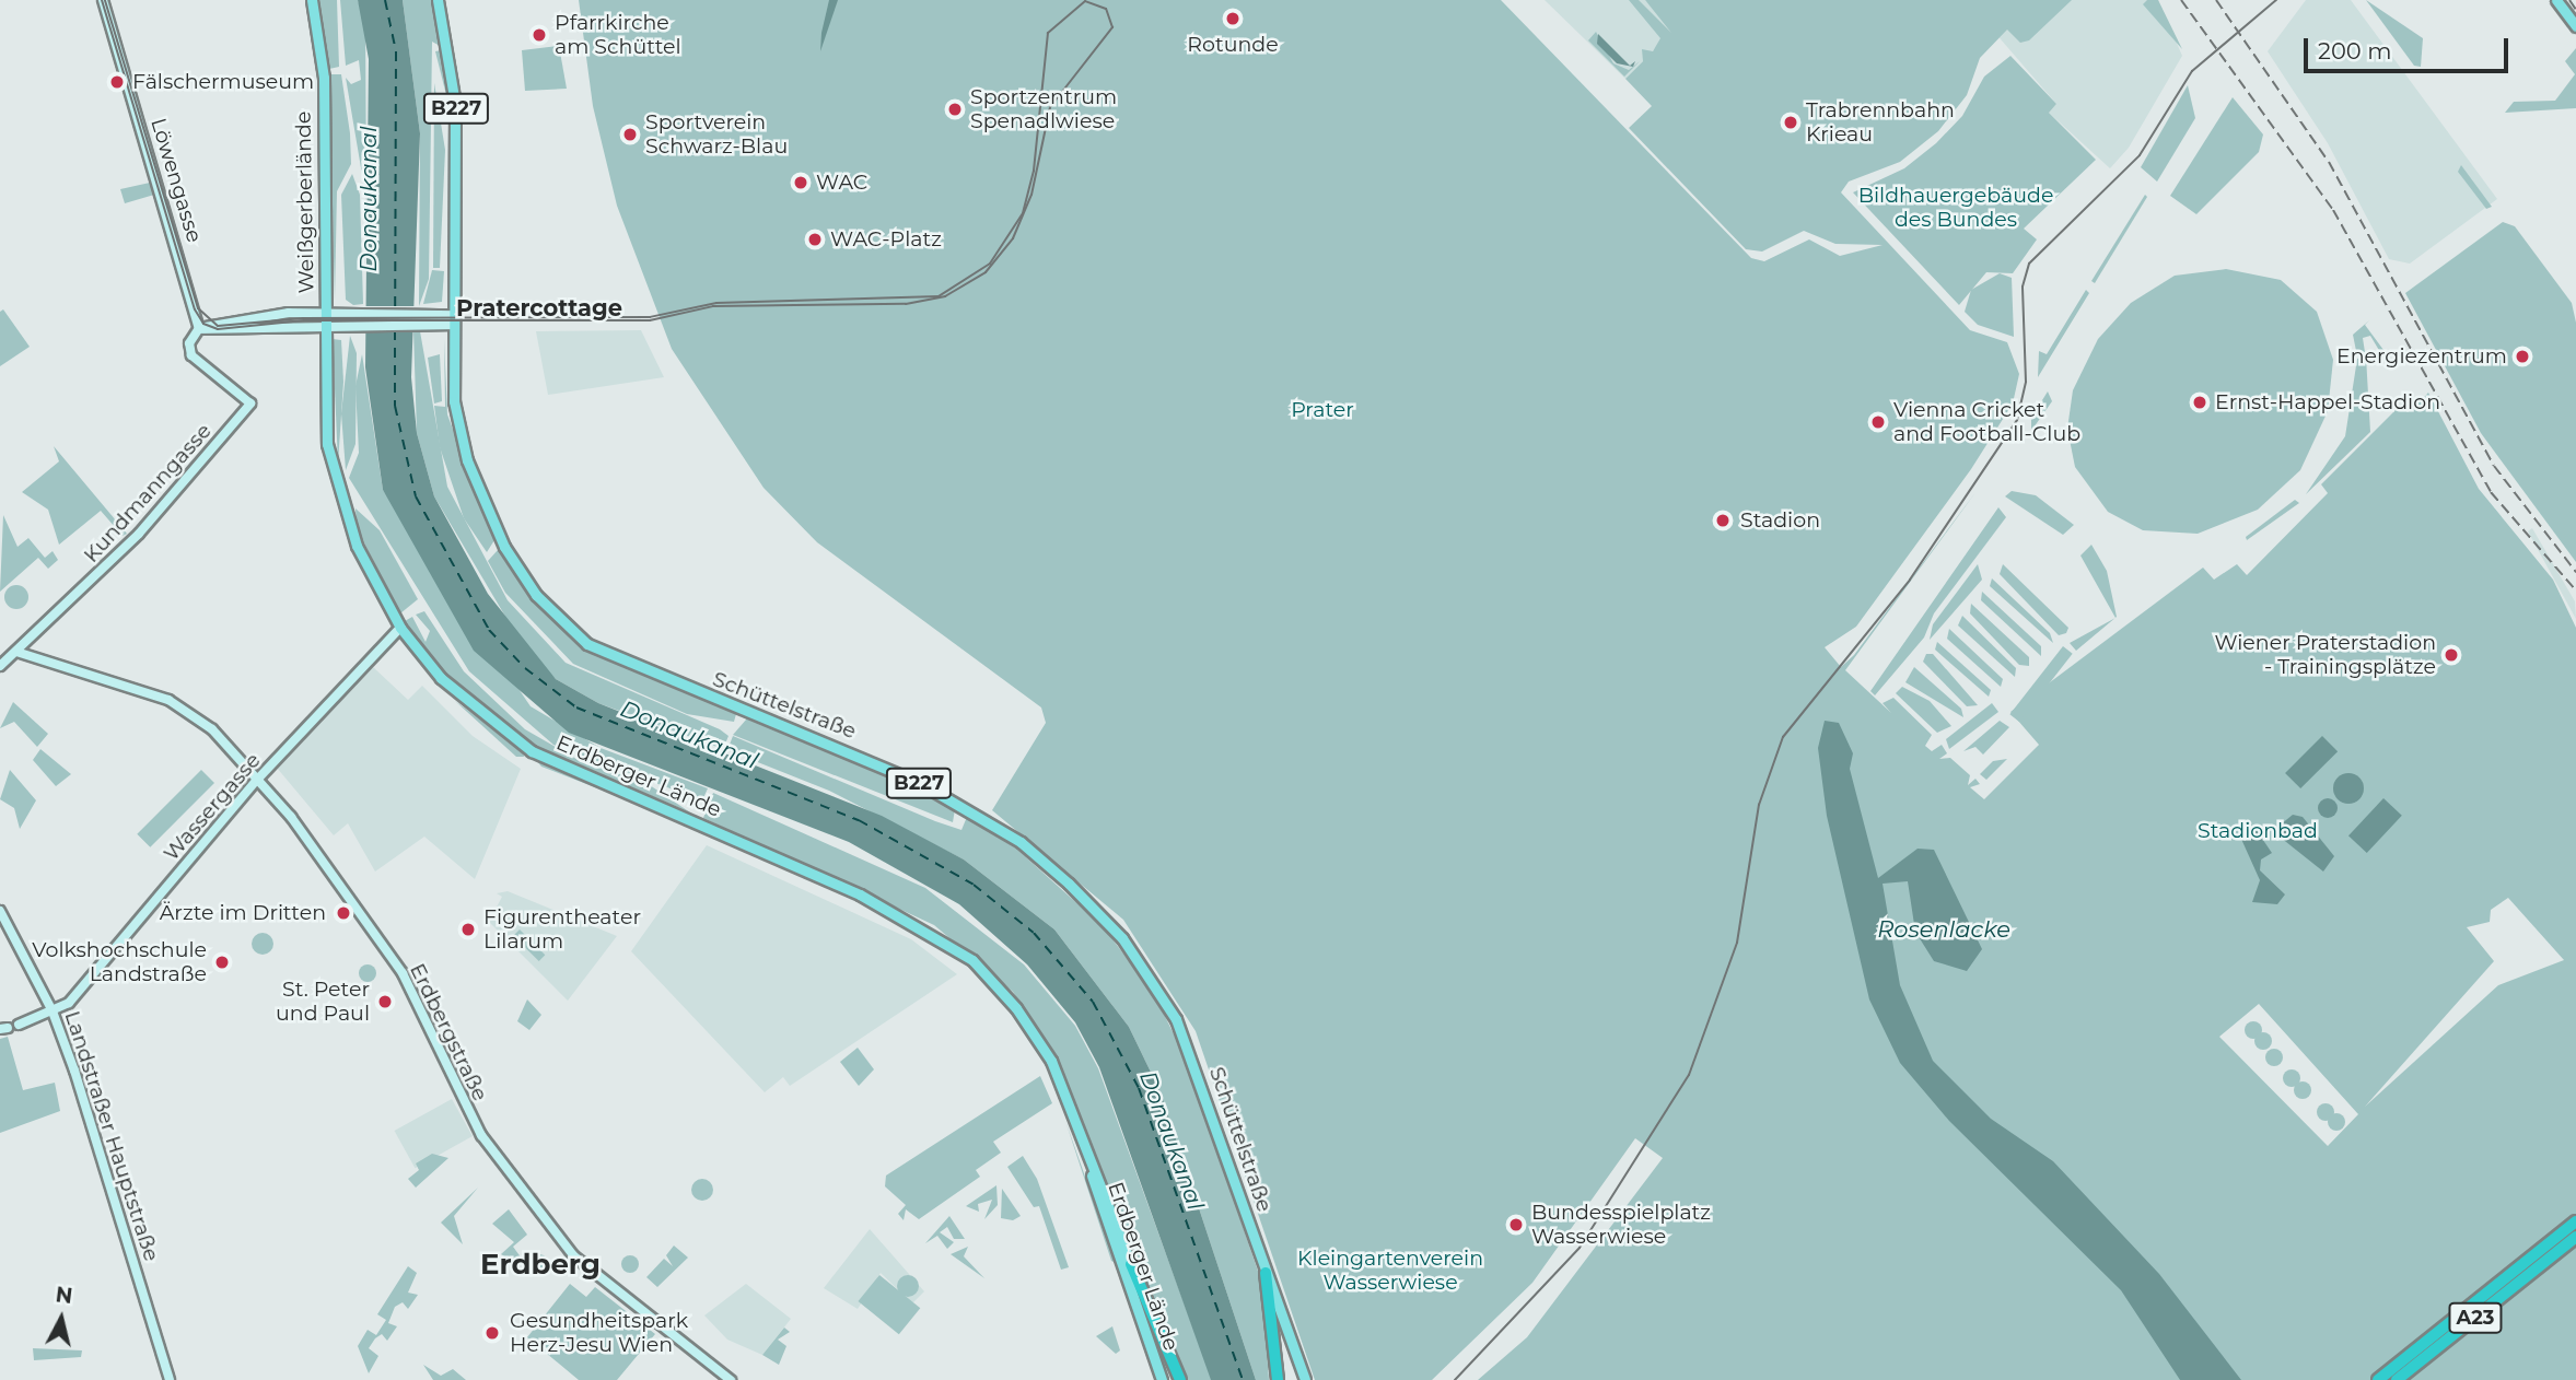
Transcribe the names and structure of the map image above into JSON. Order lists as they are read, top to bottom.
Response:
{
  "streets": {
    "highway": ["A23"],
    "main road": [
      "B227",
      "Weißgerberlände",
      "Schüttelstraße",
      "Erdberger Lände"
    ],
    "street": [
      "Löwengasse",
      "Kundmanngasse",
      "Wassergasse",
      "Erdbergstraße",
      "Landstraßer Hauptstraße"
    ]
  },
  "crossings": [
    ["Löwengasse", "Kundmanngasse"],
    ["Weißgerberlände", "Erdberger Lände"],
    ["Kundmanngasse", "Erdbergstraße"],
    ["Erdberger Lände", "Wassergasse"],
    ["Wassergasse", "Erdbergstraße"],
    ["Wassergasse", "Landstraßer Hauptstraße"]
  ],
  "districts": ["Pratercottage", "Erdberg"],
  "water": ["Donaukanal", "Rosenlacke"],
  "parks": [
    "Bildhauergebäude des Bundes",
    "Prater",
    "Stadionbad",
    "Kleingartenverein Wasserwiese"
  ],
  "places": [
    "Rotunde",
    "Pfarrkirche am Schüttel",
    "Fälschermuseum",
    "Sportzentrum Spenadlwiese",
    "Trabrennbahn Krieau",
    "Sportverein Schwarz-Blau",
    "WAC",
    "WAC-Platz",
    "Energiezentrum",
    "Ernst-Happel-Stadion",
    "Vienna Cricket and Football-Club",
    "Stadion",
    "Wiener Praterstadion - Trainingsplätze",
    "Ärzte im Dritten",
    "Figurentheater Lilarum",
    "Volkshochschule Landstraße",
    "St. Peter und Paul",
    "Bundesspielplatz Wasserwiese",
    "Gesundheitspark Herz-Jesu Wien"
  ],
  "scale_bar": "200 m",
  "north": "top"
}
